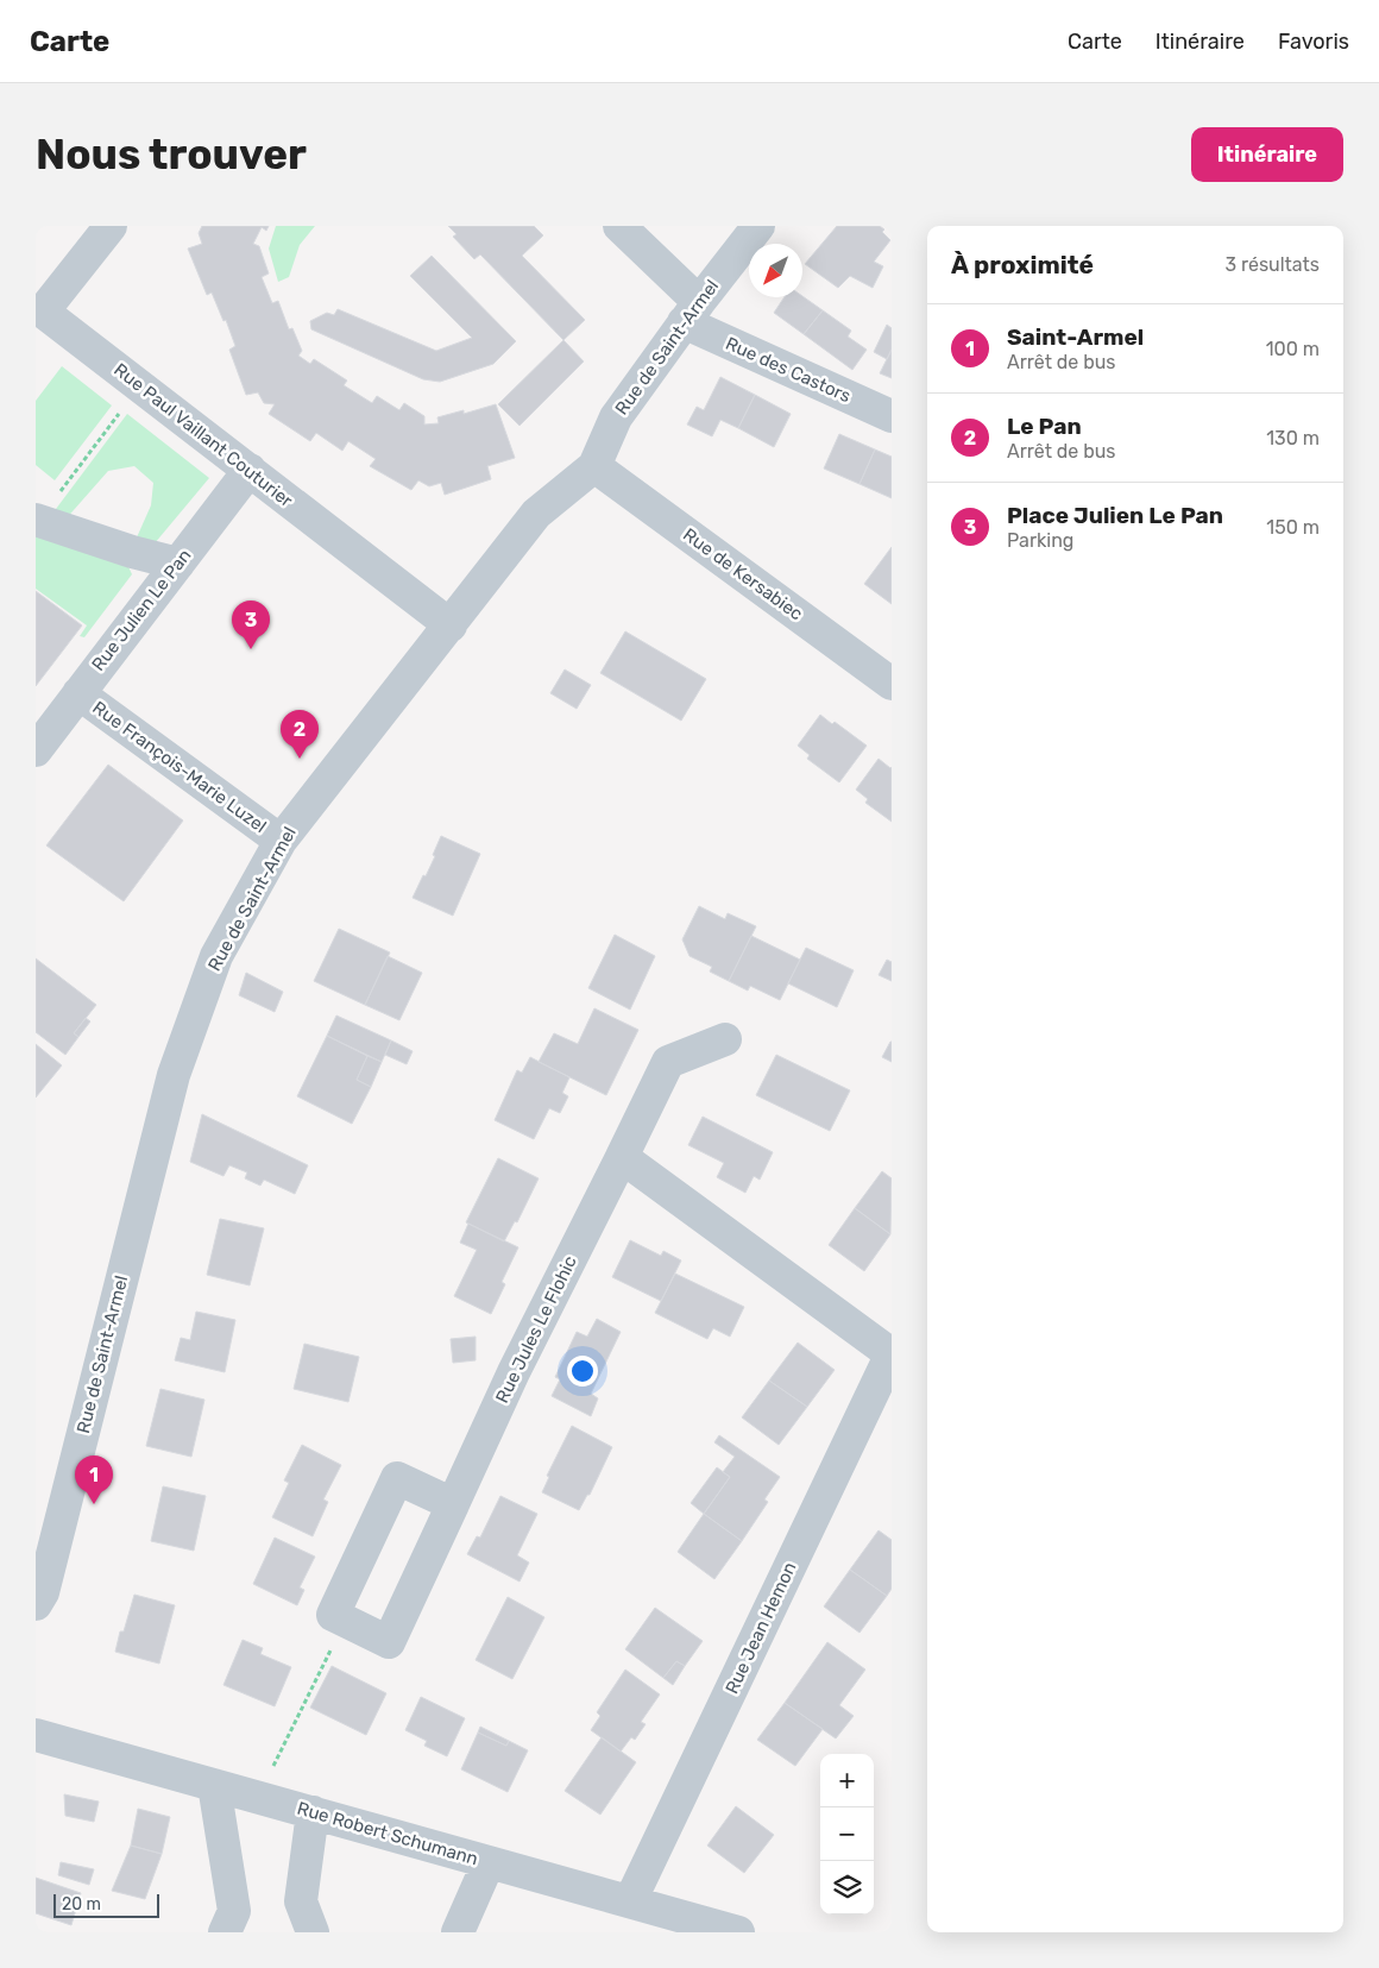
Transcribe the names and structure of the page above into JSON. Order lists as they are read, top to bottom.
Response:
{
  "streets": {
    "street": [
      "Rue de Saint-Armel",
      "Rue des Castors",
      "Rue Paul Vaillant Couturier",
      "Rue de Kersabiec",
      "Rue Julien Le Pan",
      "Rue François-Marie Luzel",
      "Rue Jules Le Flohic",
      "Rue Jean Hemon",
      "Rue Robert Schumann"
    ]
  },
  "crossings": [
    ["Rue de Saint-Armel", "Rue des Castors"],
    ["Rue de Saint-Armel", "Rue Paul Vaillant Couturier"],
    ["Rue de Saint-Armel", "Rue de Kersabiec"],
    ["Rue de Saint-Armel", "Rue François-Marie Luzel"],
    ["Rue Paul Vaillant Couturier", "Rue Julien Le Pan"],
    ["Rue Julien Le Pan", "Rue François-Marie Luzel"],
    ["Rue Jean Hemon", "Rue Robert Schumann"]
  ],
  "scale_bar": "20 m",
  "north": "bottom left",
  "page": {
    "header": "Carte",
    "nav": ["Carte", "Itinéraire", "Favoris"],
    "buttons": "Itinéraire",
    "title": "Nous trouver",
    "heading": ["À proximité", "3 résultats"],
    "list": [
      {
        "mark": "1",
        "name": "Saint-Armel",
        "note": "Arrêt de bus",
        "value": "100 m"
      },
      {
        "mark": "2",
        "name": "Le Pan",
        "note": "Arrêt de bus",
        "value": "130 m"
      },
      {
        "mark": "3",
        "name": "Place Julien Le Pan",
        "note": "Parking",
        "value": "150 m"
      }
    ],
    "pins": ["3", "2", "1"],
    "map_buttons": ["+", "−"],
    "scale": "20 m"
  }
}
